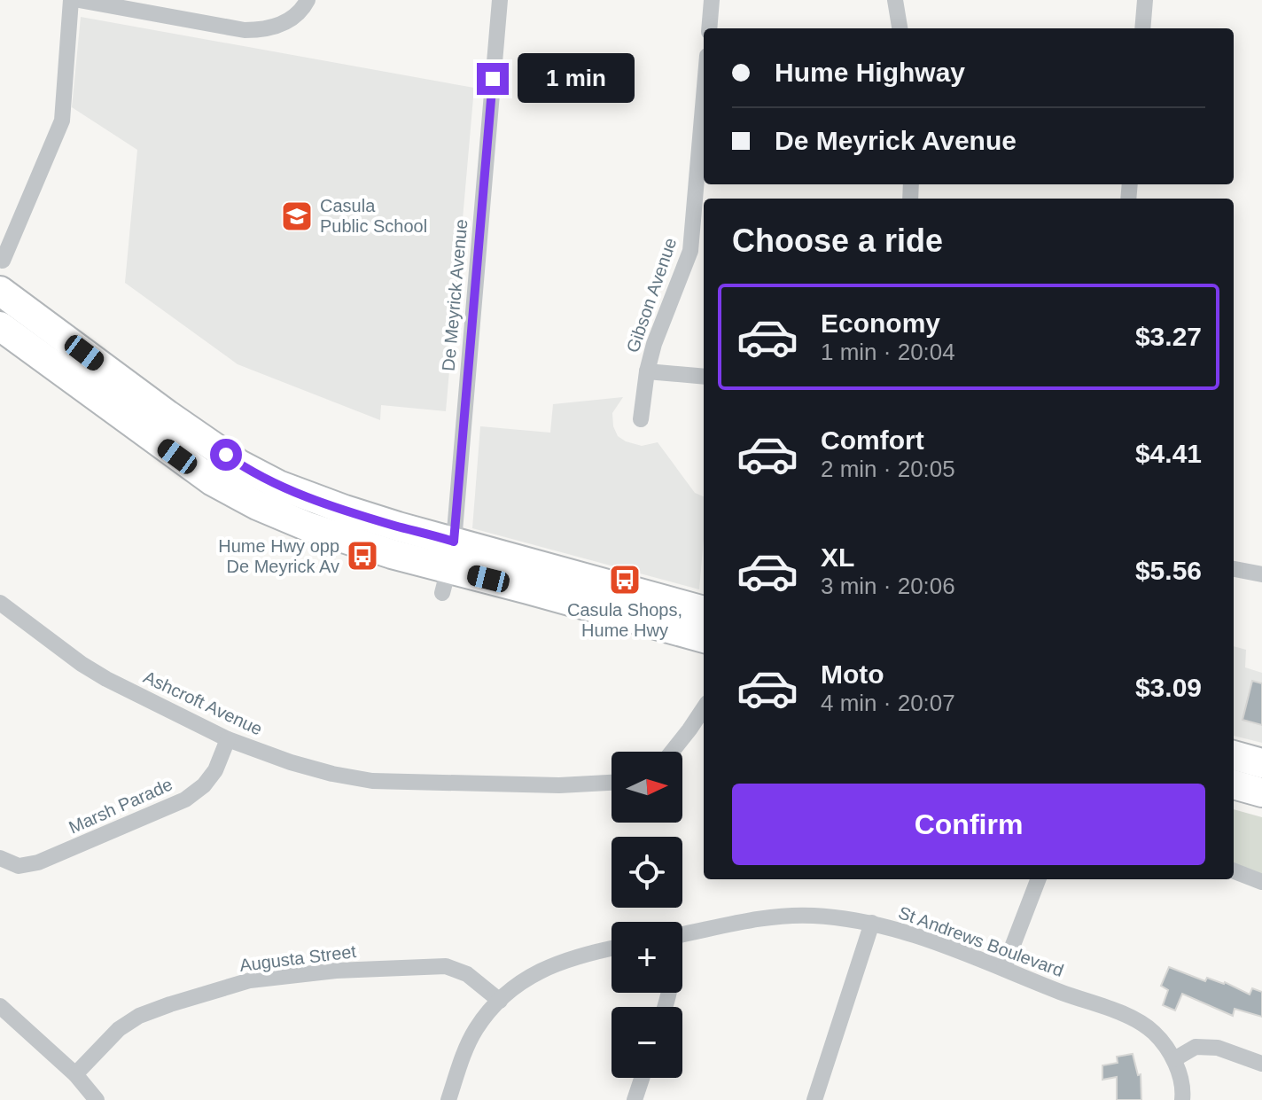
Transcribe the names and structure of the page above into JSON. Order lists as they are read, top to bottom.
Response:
{
  "streets": {
    "street": [
      "De Meyrick Avenue",
      "Gibson Avenue",
      "Ashcroft Avenue",
      "Marsh Parade",
      "St Andrews Boulevard",
      "Augusta Street"
    ]
  },
  "crossings": [
    ["Ashcroft Avenue", "Marsh Parade"]
  ],
  "places": {
    "school or university": ["Casula Public School"],
    "bus stop": ["Hume Hwy opp De Meyrick Av", "Casula Shops, Hume Hwy"]
  },
  "north": "right",
  "page": {
    "banner": ["Hume Highway", "De Meyrick Avenue"],
    "bubble": "1 min",
    "heading": "Choose a ride",
    "list": [
      {
        "name": "Economy",
        "note": "1 min · 20:04",
        "value": "$3.27"
      },
      {
        "name": "Comfort",
        "note": "2 min · 20:05",
        "value": "$4.41"
      },
      {
        "name": "XL",
        "note": "3 min · 20:06",
        "value": "$5.56"
      },
      {
        "name": "Moto",
        "note": "4 min · 20:07",
        "value": "$3.09"
      }
    ],
    "map_buttons": ["+", "−"],
    "buttons": "Confirm"
  }
}
